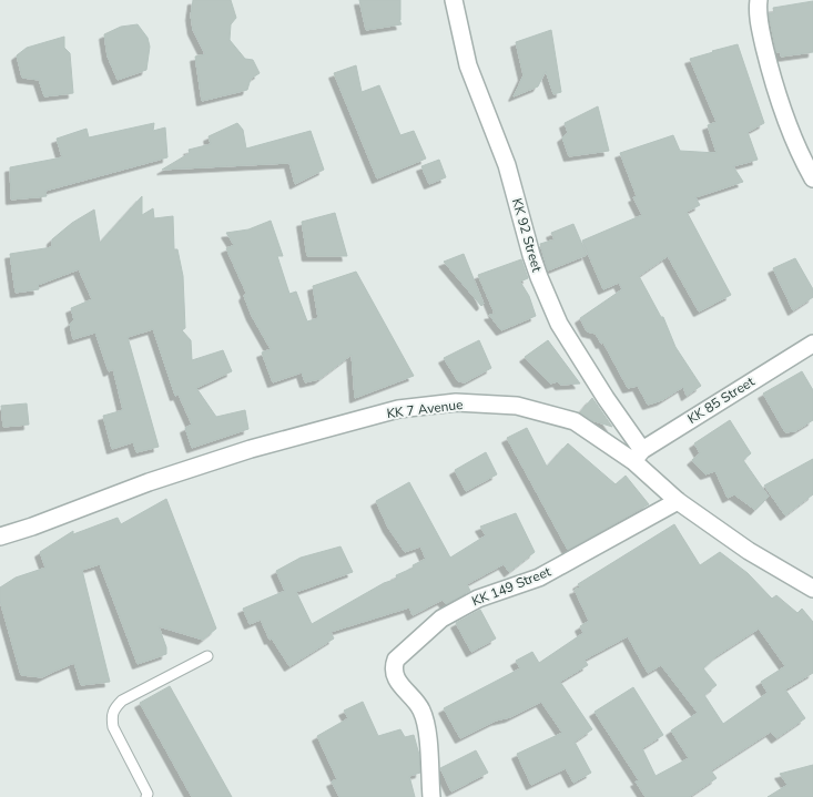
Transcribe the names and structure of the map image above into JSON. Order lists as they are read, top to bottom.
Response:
{
  "streets": {
    "street": [
      "KK 92 Street",
      "KK 85 Street",
      "KK 7 Avenue",
      "KK 149 Street"
    ]
  },
  "crossings": [
    ["KK 92 Street", "KK 85 Street"],
    ["KK 92 Street", "KK 7 Avenue"],
    ["KK 85 Street", "KK 7 Avenue"],
    ["KK 7 Avenue", "KK 149 Street"]
  ]
}
